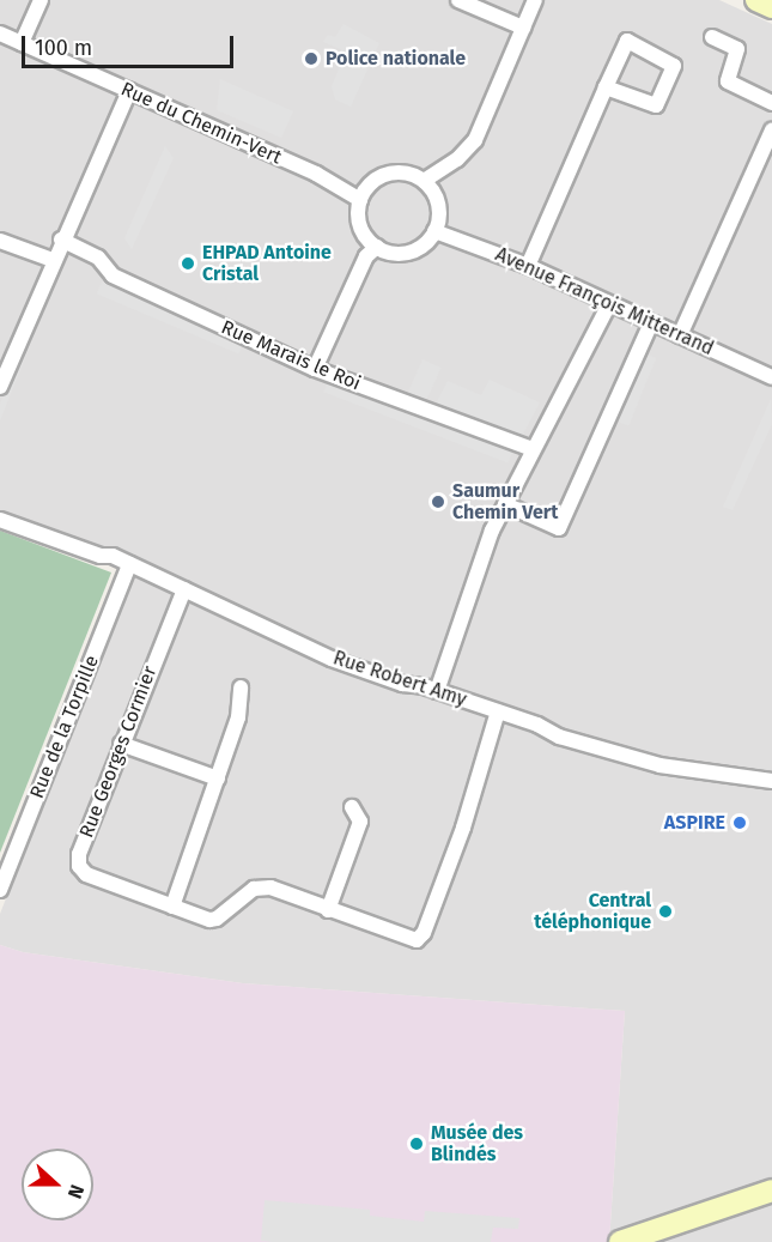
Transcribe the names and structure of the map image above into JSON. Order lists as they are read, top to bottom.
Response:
{
  "streets": {
    "street": [
      "Rue du Chemin-Vert",
      "Avenue François Mitterrand",
      "Rue Marais le Roi",
      "Rue Robert Amy",
      "Rue de la Torpille",
      "Rue Georges Cormier"
    ]
  },
  "crossings": [
    ["Rue du Chemin-Vert", "Avenue François Mitterrand"],
    ["Rue Robert Amy", "Rue de la Torpille"],
    ["Rue Robert Amy", "Rue Georges Cormier"]
  ],
  "places": [
    "Police nationale",
    "EHPAD Antoine Cristal",
    "Saumur Chemin Vert",
    "ASPIRE",
    "Central téléphonique",
    "Musée des Blindés"
  ],
  "scale_bar": "100 m",
  "north": "right"
}
